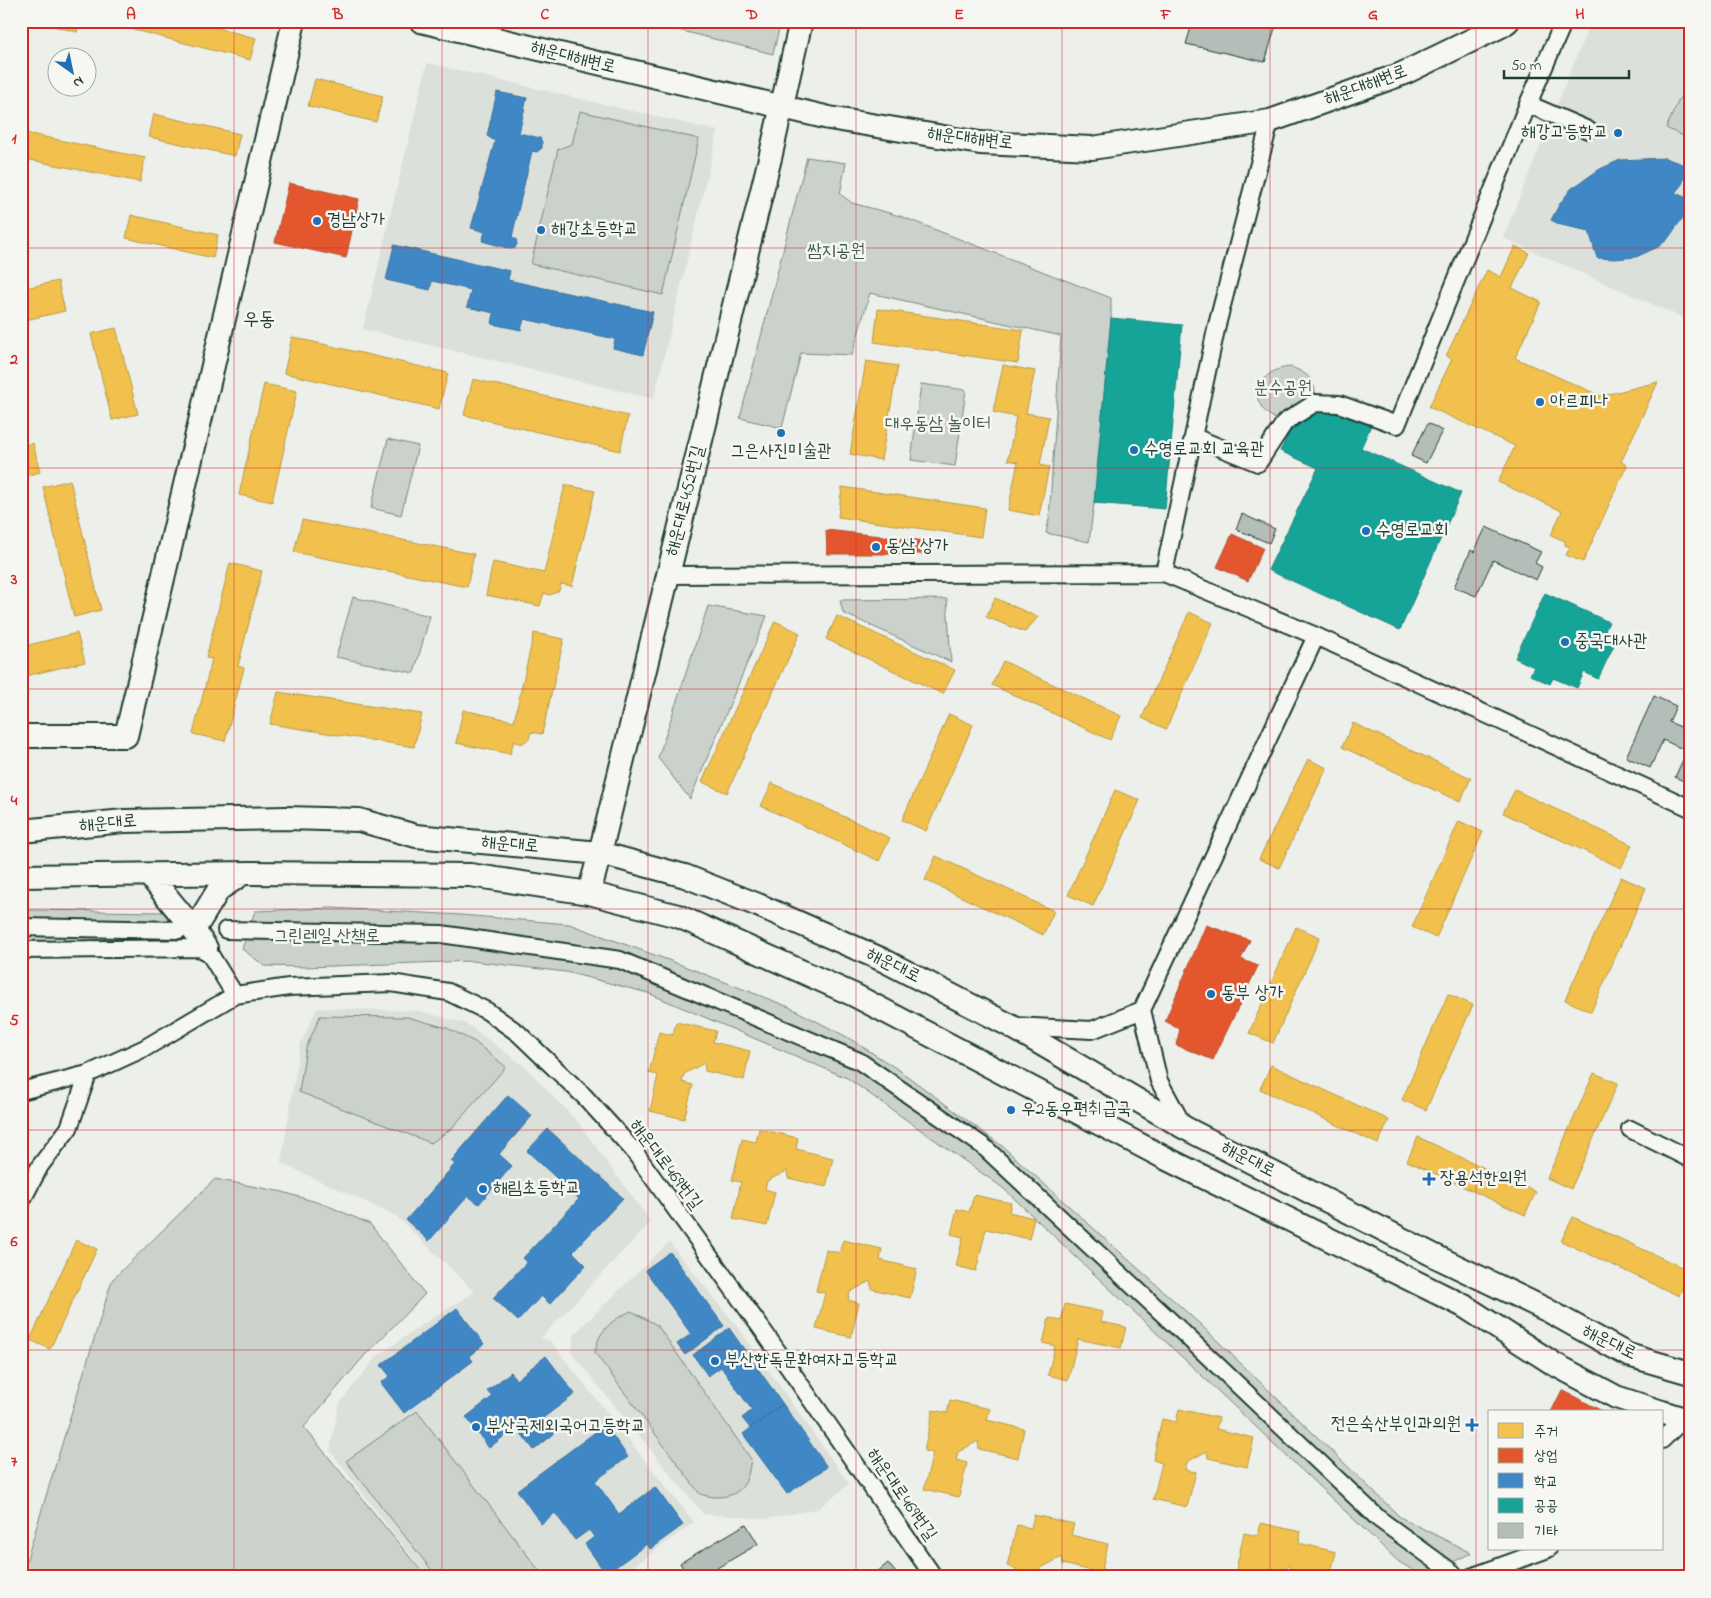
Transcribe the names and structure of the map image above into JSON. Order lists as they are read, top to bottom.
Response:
{
  "streets": {
    "main road": ["해운대해변로", "해운대로452번길", "해운대로"],
    "street": ["해운대로469번길"]
  },
  "crossings": [
    ["해운대해변로", "해운대로452번길"],
    ["해운대로452번길", "해운대로"]
  ],
  "districts": ["우동"],
  "parks": [
    "쌈지공원",
    "분수공원",
    "대우동삼 놀이터",
    "그린레일 산책로"
  ],
  "places": {
    "other": [
      "해강고등학교",
      "경남상가",
      "해강초등학교",
      "아르피나",
      "그은사진미술관",
      "수영로교회 교육관",
      "수영로교회",
      "동삼 상가",
      "중국대사관",
      "동부 상가",
      "우2동우편취급국",
      "해림초등학교",
      "부산한독문화여자고등학교",
      "부산국제외국어고등학교"
    ],
    "health": ["장용석한의원", "전은숙산부인과의원"]
  },
  "legend": [
    "주거",
    "상업",
    "학교",
    "공공",
    "기타"
  ],
  "scale_bar": "50 m",
  "north": "bottom right",
  "grid": {
    "columns": [
      "A",
      "B",
      "C",
      "D",
      "E",
      "F",
      "G",
      "H"
    ],
    "rows": [
      "1",
      "2",
      "3",
      "4",
      "5",
      "6",
      "7"
    ]
  }
}
